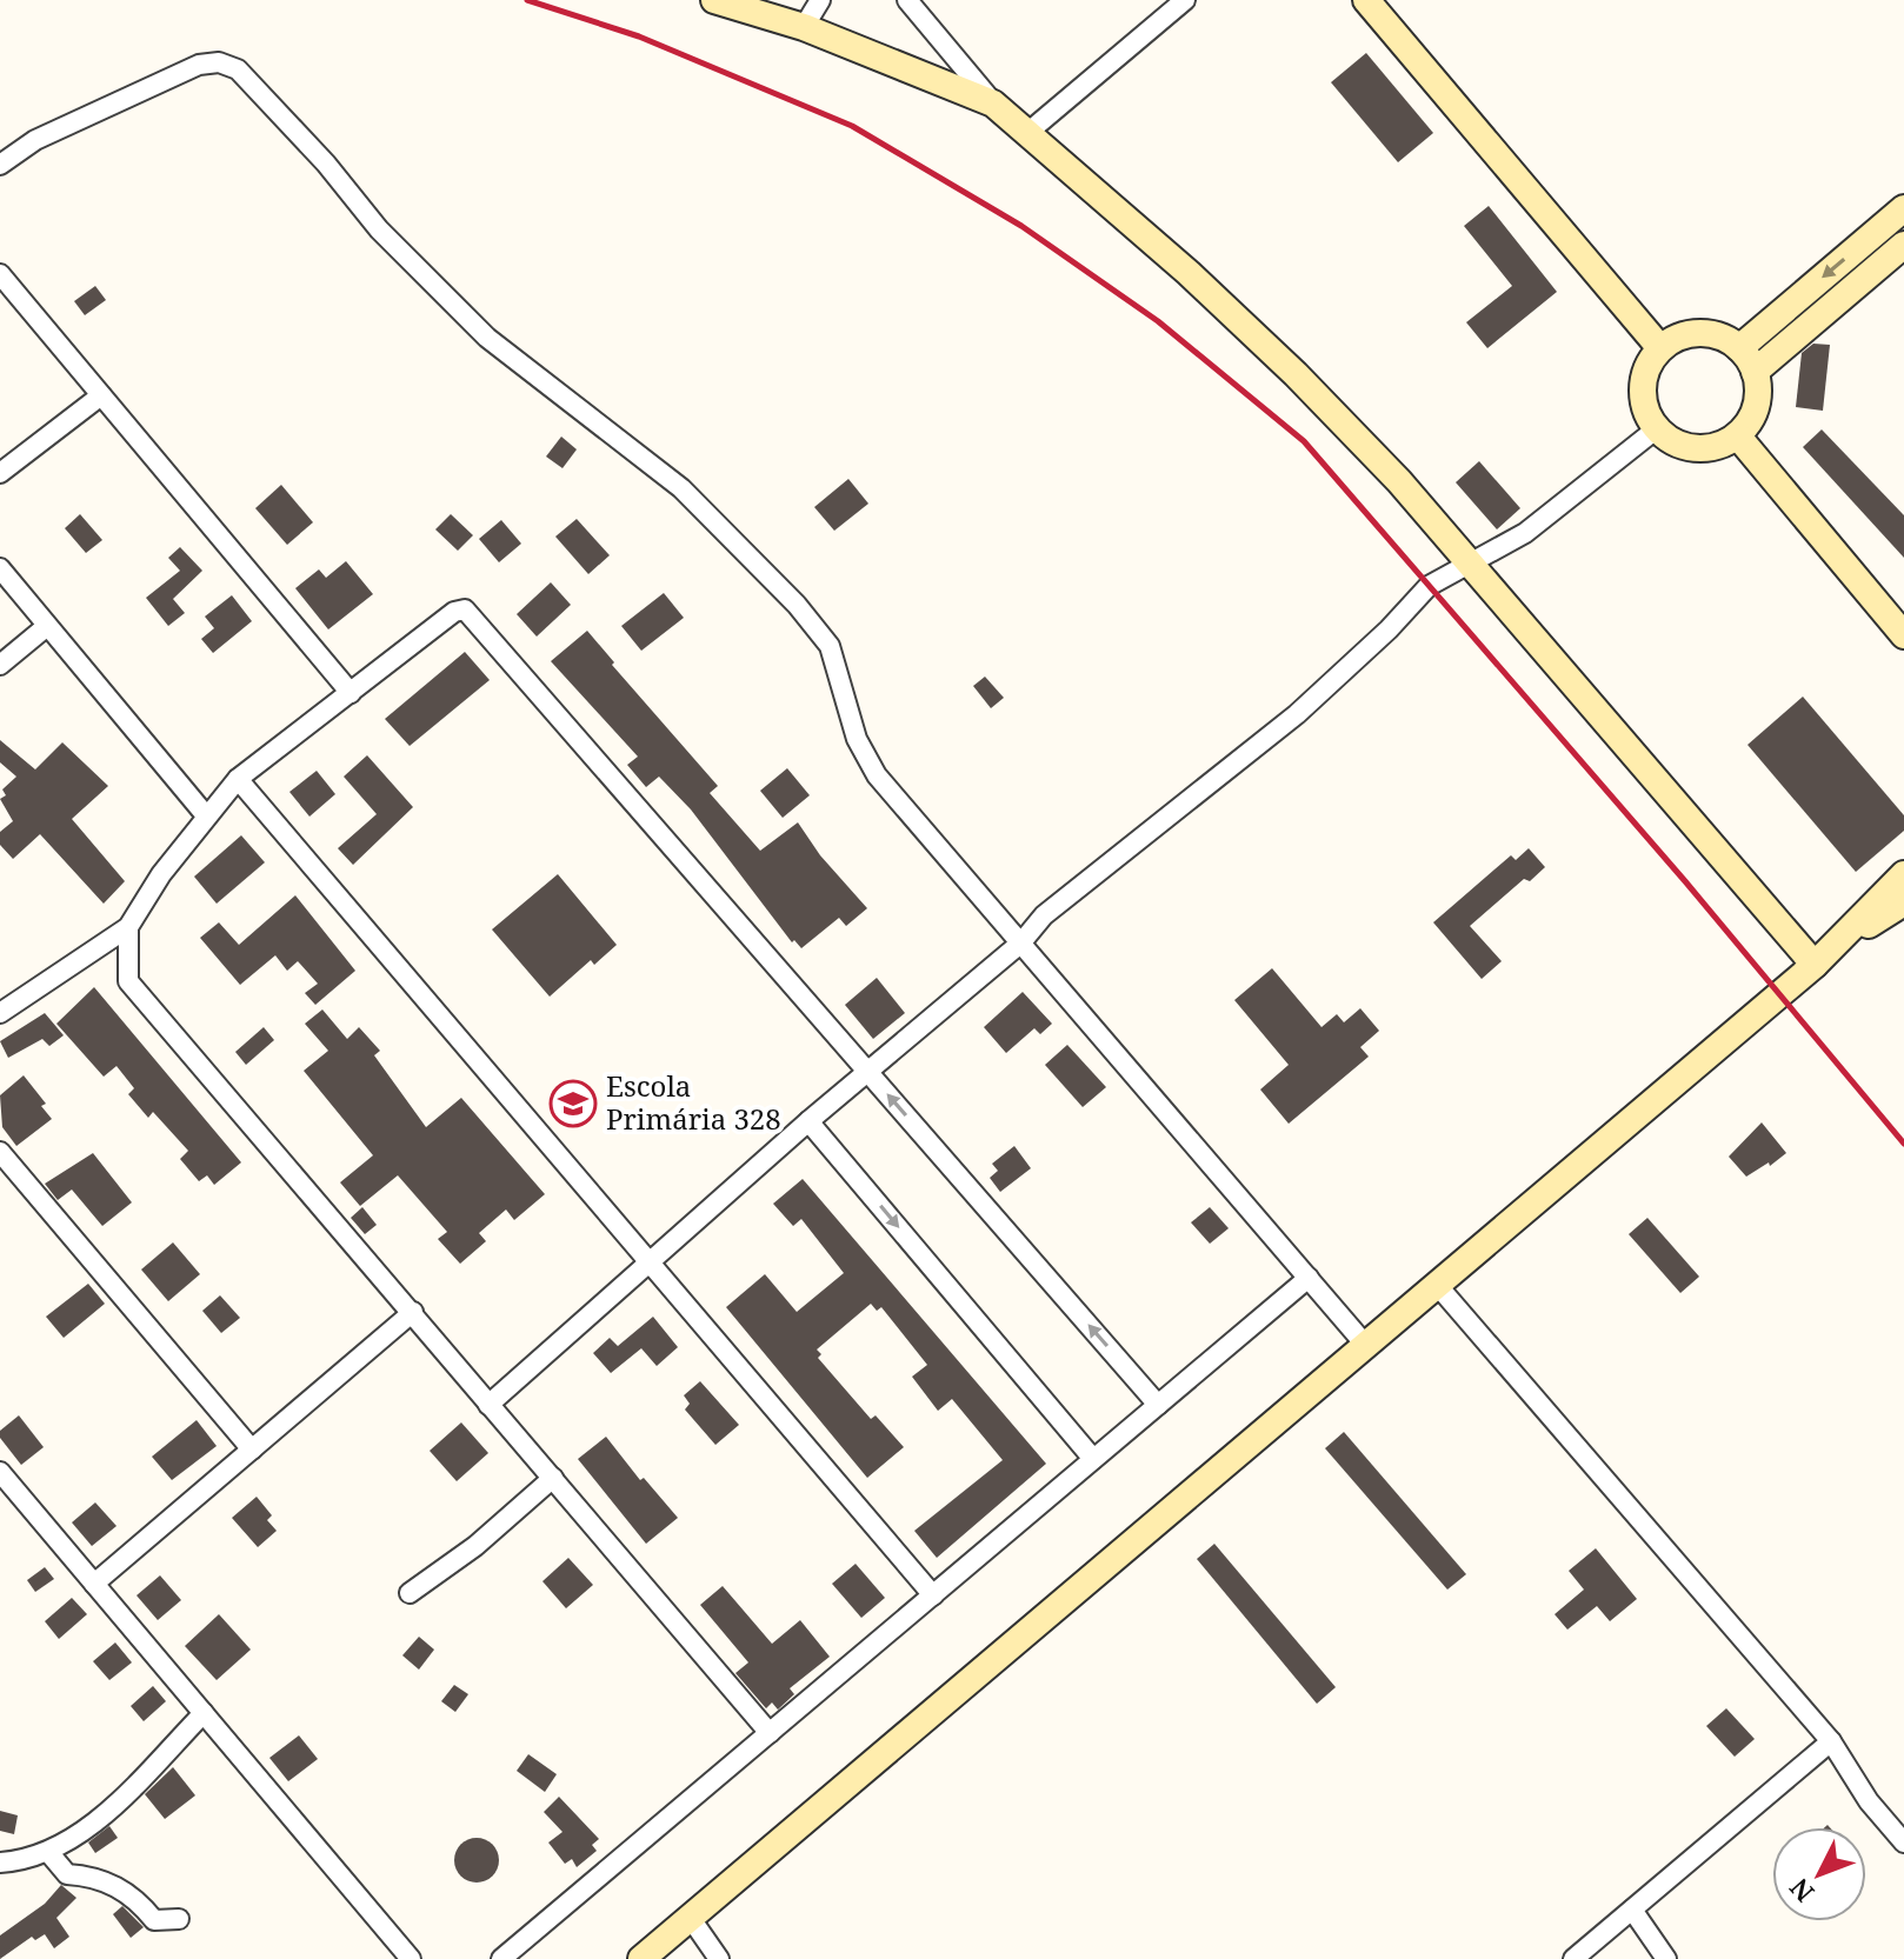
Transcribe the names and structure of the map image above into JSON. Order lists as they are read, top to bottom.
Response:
{
  "places": {
    "school or university": ["Escola Primária 328"]
  },
  "north": "bottom left"
}
